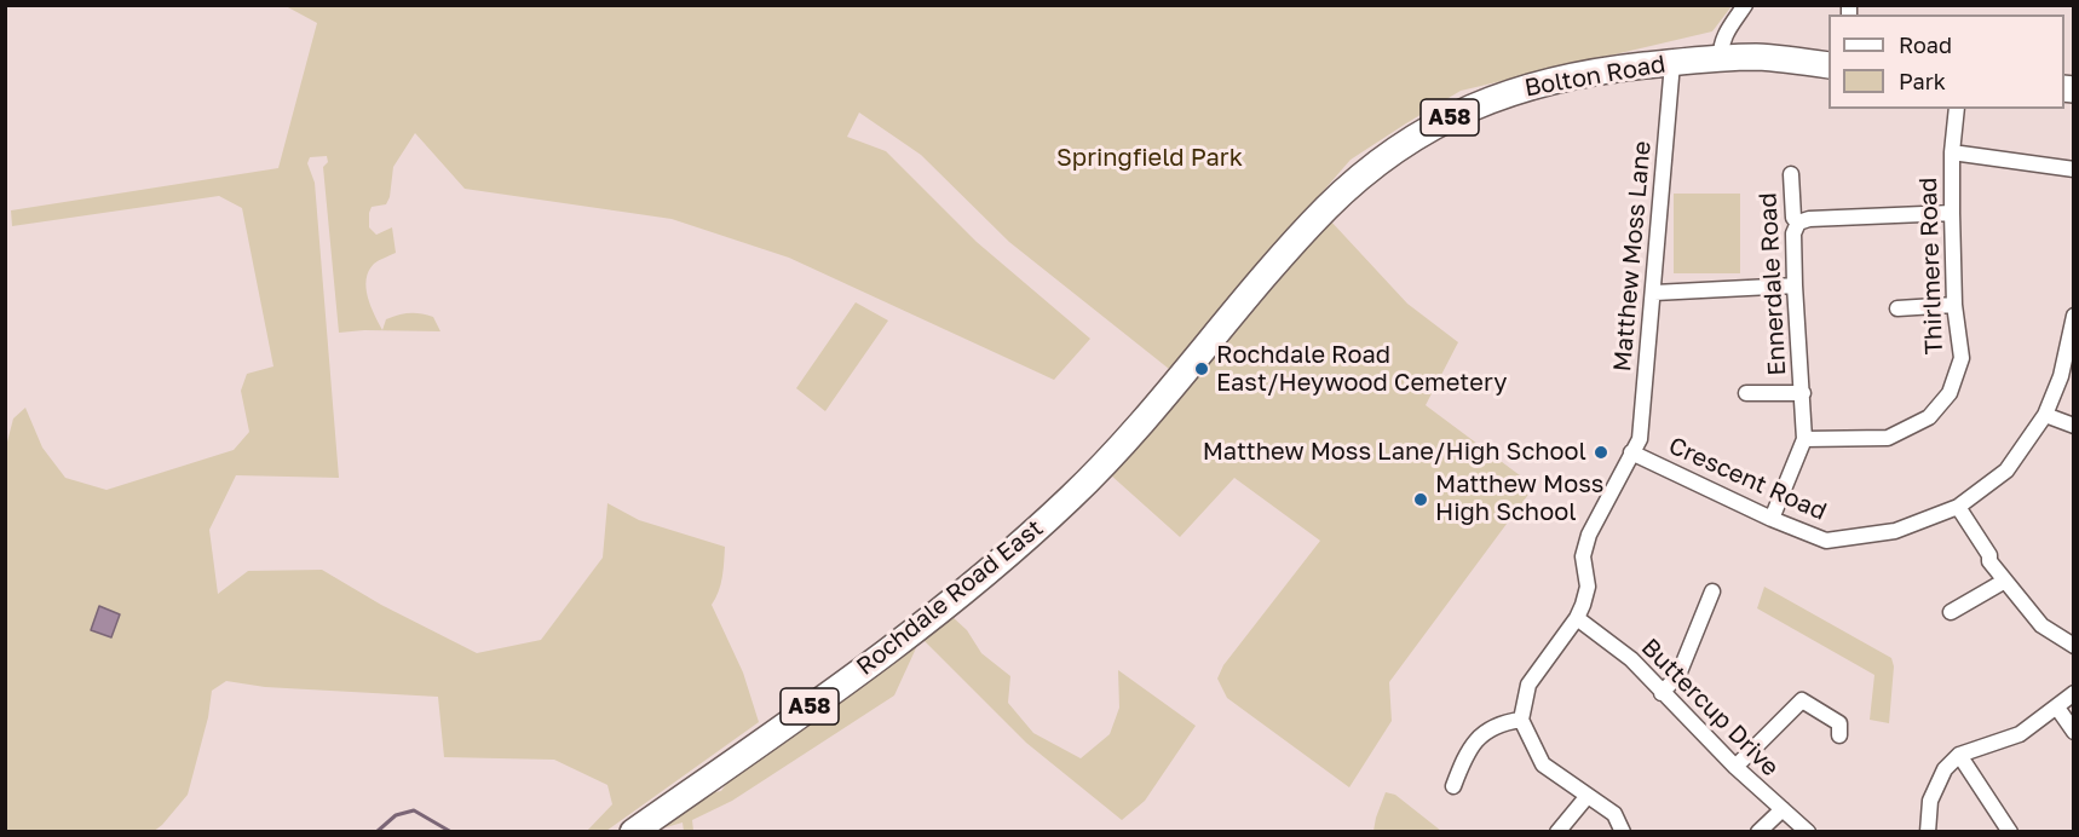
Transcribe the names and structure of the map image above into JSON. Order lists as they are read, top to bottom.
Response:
{
  "streets": {
    "highway": ["Bolton Road", "A58", "Rochdale Road East"],
    "street": [
      "Matthew Moss Lane",
      "Thirlmere Road",
      "Ennerdale Road",
      "Crescent Road",
      "Buttercup Drive"
    ]
  },
  "crossings": [
    ["Bolton Road", "Matthew Moss Lane"],
    ["Bolton Road", "Rochdale Road East"],
    ["Matthew Moss Lane", "Crescent Road"],
    ["Matthew Moss Lane", "Buttercup Drive"],
    ["Thirlmere Road", "Ennerdale Road"],
    ["Ennerdale Road", "Crescent Road"]
  ],
  "parks": ["Springfield Park"],
  "places": ["Rochdale Road East/Heywood Cemetery", "Matthew Moss Lane/High School", "Matthew Moss High School"],
  "legend": ["Road", "Park"]
}
